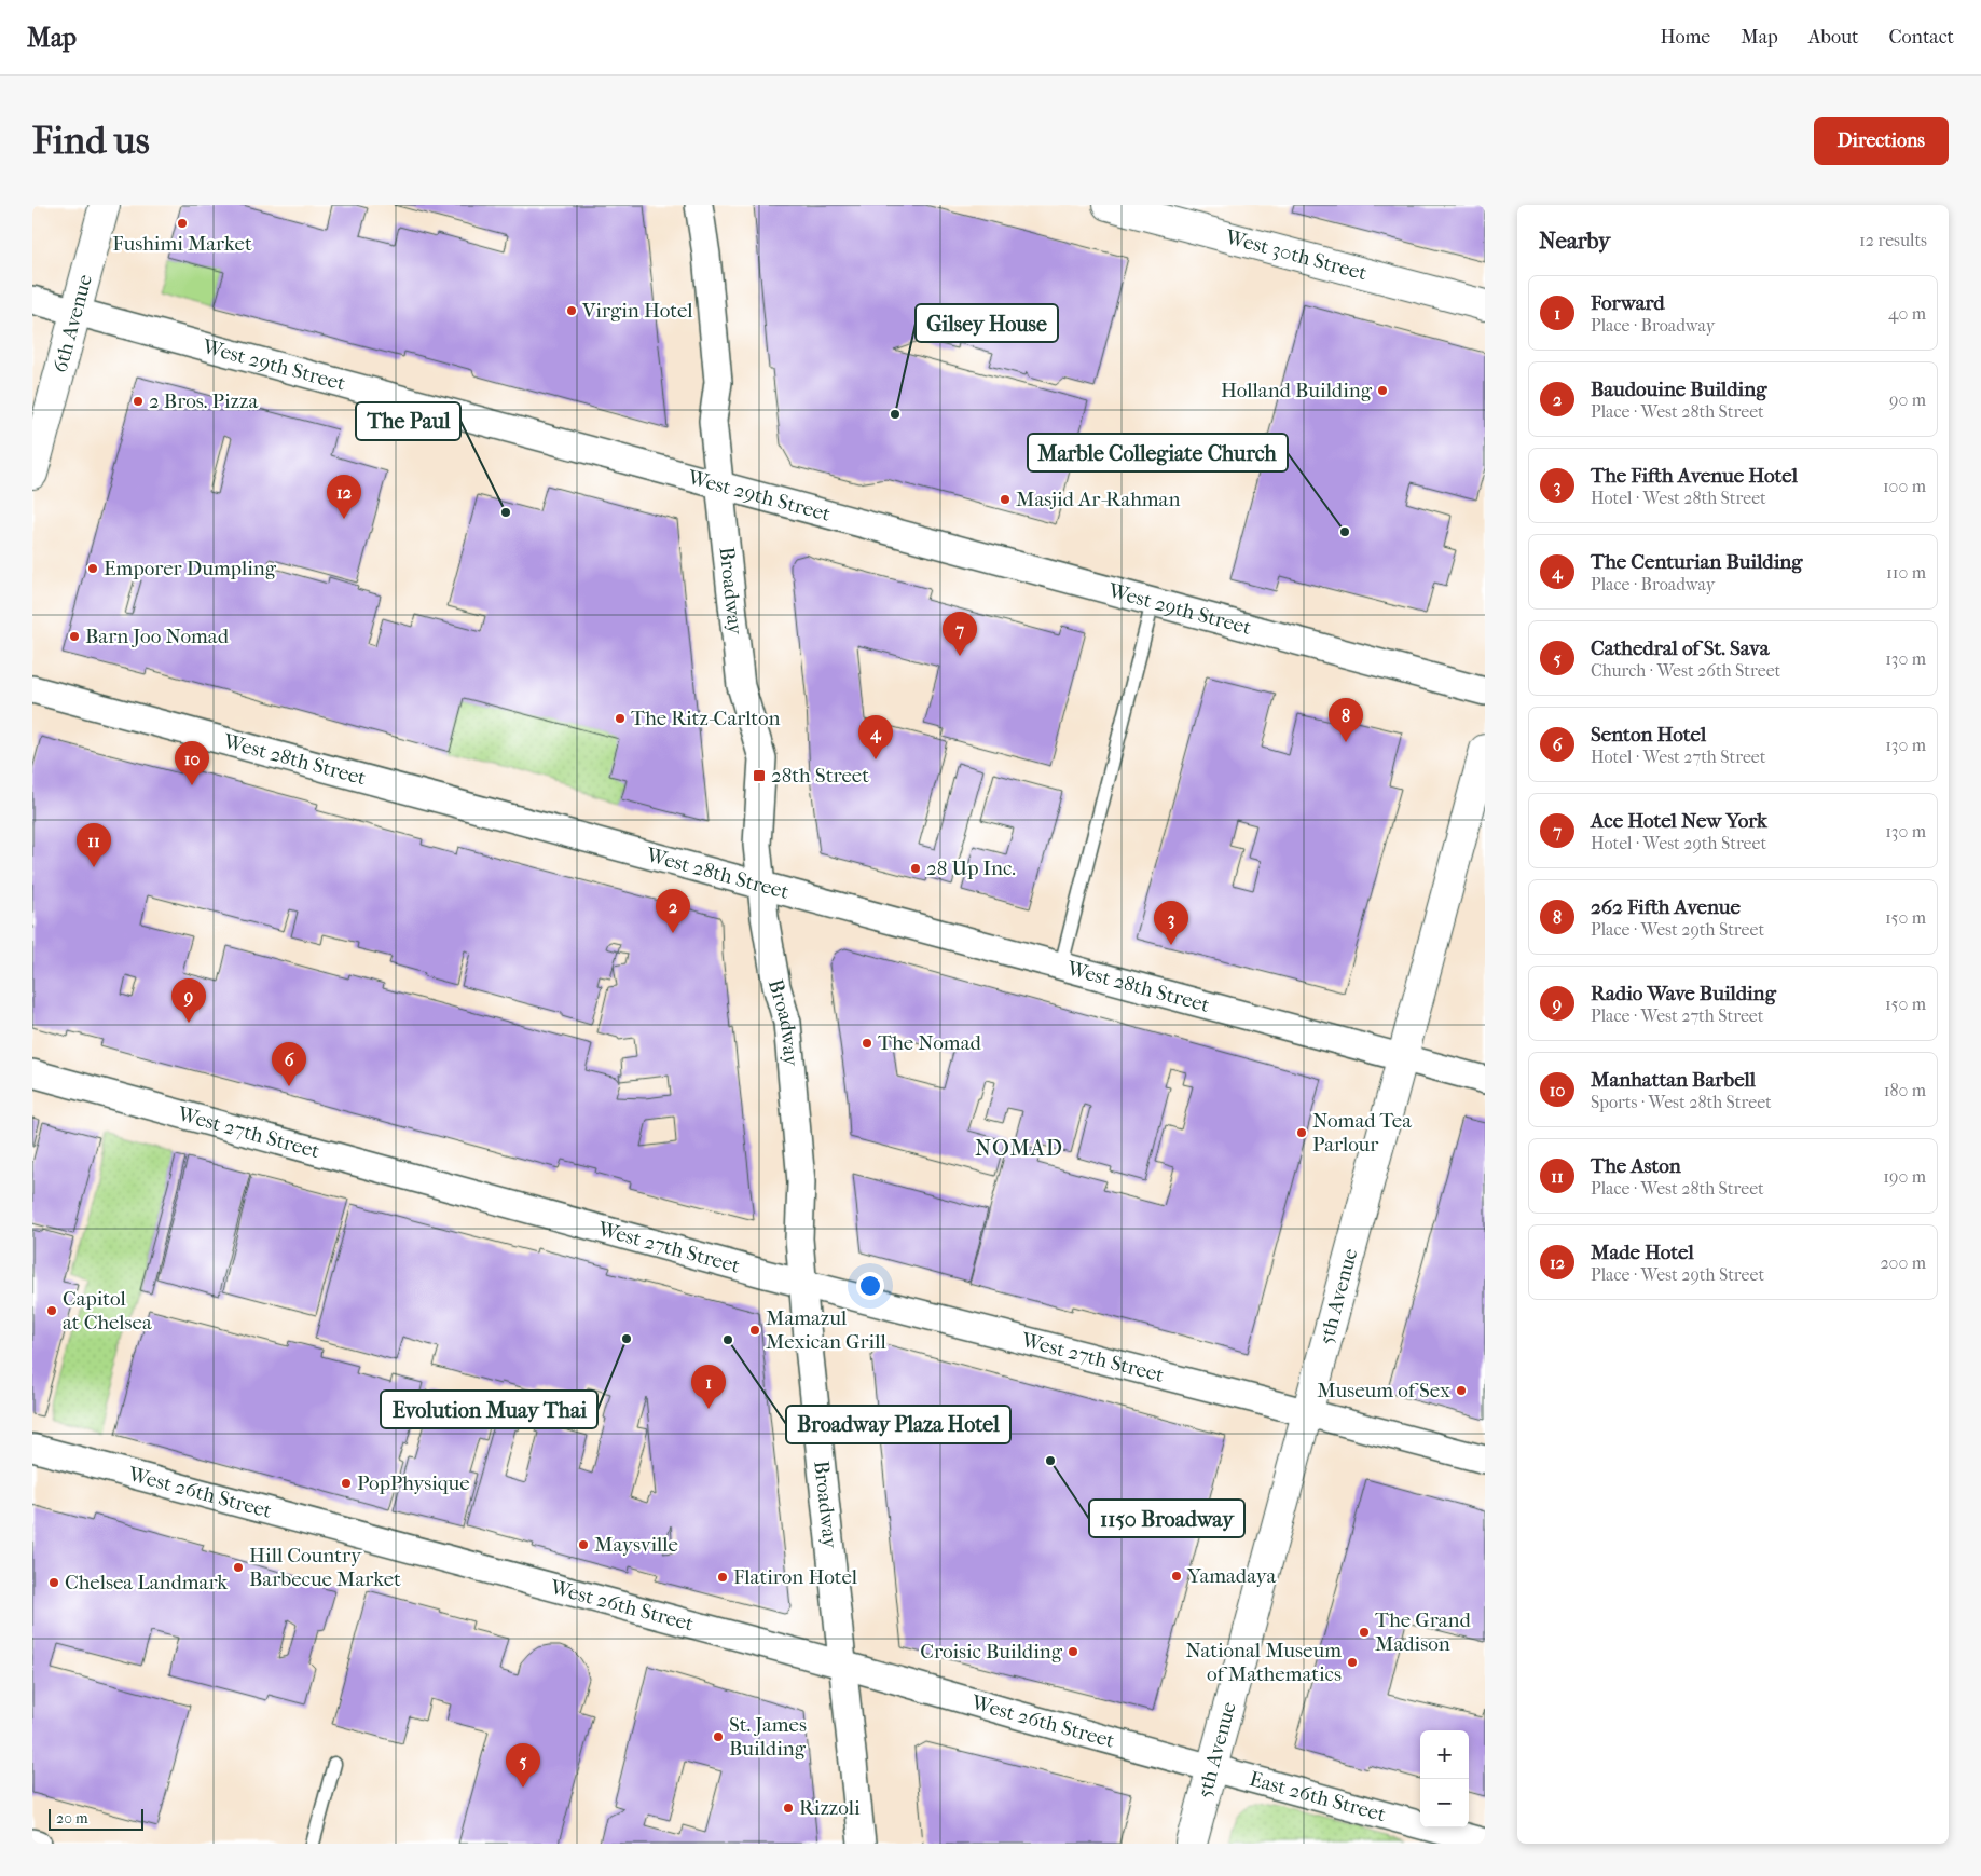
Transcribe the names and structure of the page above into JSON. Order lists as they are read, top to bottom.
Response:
{
  "streets": {
    "main road": ["West 30th Street", "6th Avenue", "5th Avenue"],
    "street": [
      "West 29th Street",
      "Broadway",
      "West 28th Street",
      "West 27th Street",
      "West 26th Street",
      "East 26th Street"
    ]
  },
  "crossings": [
    ["6th Avenue", "West 29th Street"],
    ["West 29th Street", "Broadway"],
    ["Broadway", "West 28th Street"],
    ["Broadway", "West 27th Street"],
    ["Broadway", "West 26th Street"],
    ["West 28th Street", "5th Avenue"],
    ["West 27th Street", "5th Avenue"],
    ["5th Avenue", "West 26th Street"],
    ["5th Avenue", "East 26th Street"],
    ["West 26th Street", "East 26th Street"]
  ],
  "districts": ["NOMAD"],
  "places": {
    "other": [
      "Fushimi Market",
      "Virgin Hotel",
      "Holland Building",
      "2 Bros. Pizza",
      "Gilsey House",
      "Masjid Ar-Rahman",
      "The Paul",
      "Marble Collegiate Church",
      "Emporer Dumpling",
      "Barn Joo Nomad",
      "The Ritz-Carlton",
      "28 Up Inc.",
      "The Nomad",
      "Nomad Tea Parlour",
      "Capitol at Chelsea",
      "Mamazul Mexican Grill",
      "Evolution Muay Thai",
      "Broadway Plaza Hotel",
      "Museum of Sex",
      "1150 Broadway",
      "PopPhysique",
      "Maysville",
      "Hill Country Barbecue Market",
      "Yamadaya",
      "Flatiron Hotel",
      "Chelsea Landmark",
      "The Grand Madison",
      "Croisic Building",
      "National Museum of Mathematics",
      "St. James Building",
      "Rizzoli"
    ],
    "transit": ["28th Street"]
  },
  "scale_bar": "20 m",
  "page": {
    "header": "Map",
    "nav": [
      "Home",
      "Map",
      "About",
      "Contact"
    ],
    "buttons": "Directions",
    "title": "Find us",
    "heading": ["Nearby", "12 results"],
    "list": [
      {
        "mark": "1",
        "name": "Forward",
        "note": "Place · Broadway",
        "value": "40 m"
      },
      {
        "mark": "2",
        "name": "Baudouine Building",
        "note": "Place · West 28th Street",
        "value": "90 m"
      },
      {
        "mark": "3",
        "name": "The Fifth Avenue Hotel",
        "note": "Hotel · West 28th Street",
        "value": "100 m"
      },
      {
        "mark": "4",
        "name": "The Centurian Building",
        "note": "Place · Broadway",
        "value": "110 m"
      },
      {
        "mark": "5",
        "name": "Cathedral of St. Sava",
        "note": "Church · West 26th Street",
        "value": "130 m"
      },
      {
        "mark": "6",
        "name": "Senton Hotel",
        "note": "Hotel · West 27th Street",
        "value": "130 m"
      },
      {
        "mark": "7",
        "name": "Ace Hotel New York",
        "note": "Hotel · West 29th Street",
        "value": "130 m"
      },
      {
        "mark": "8",
        "name": "262 Fifth Avenue",
        "note": "Place · West 29th Street",
        "value": "150 m"
      },
      {
        "mark": "9",
        "name": "Radio Wave Building",
        "note": "Place · West 27th Street",
        "value": "150 m"
      },
      {
        "mark": "10",
        "name": "Manhattan Barbell",
        "note": "Sports · West 28th Street",
        "value": "180 m"
      },
      {
        "mark": "11",
        "name": "The Aston",
        "note": "Place · West 28th Street",
        "value": "190 m"
      },
      {
        "mark": "12",
        "name": "Made Hotel",
        "note": "Place · West 29th Street",
        "value": "200 m"
      }
    ],
    "pins": [
      "12",
      "7",
      "8",
      "4",
      "10",
      "11",
      "2",
      "3",
      "9",
      "6",
      "1",
      "5"
    ],
    "map_buttons": ["+", "−"],
    "scale": "20 m"
  }
}
